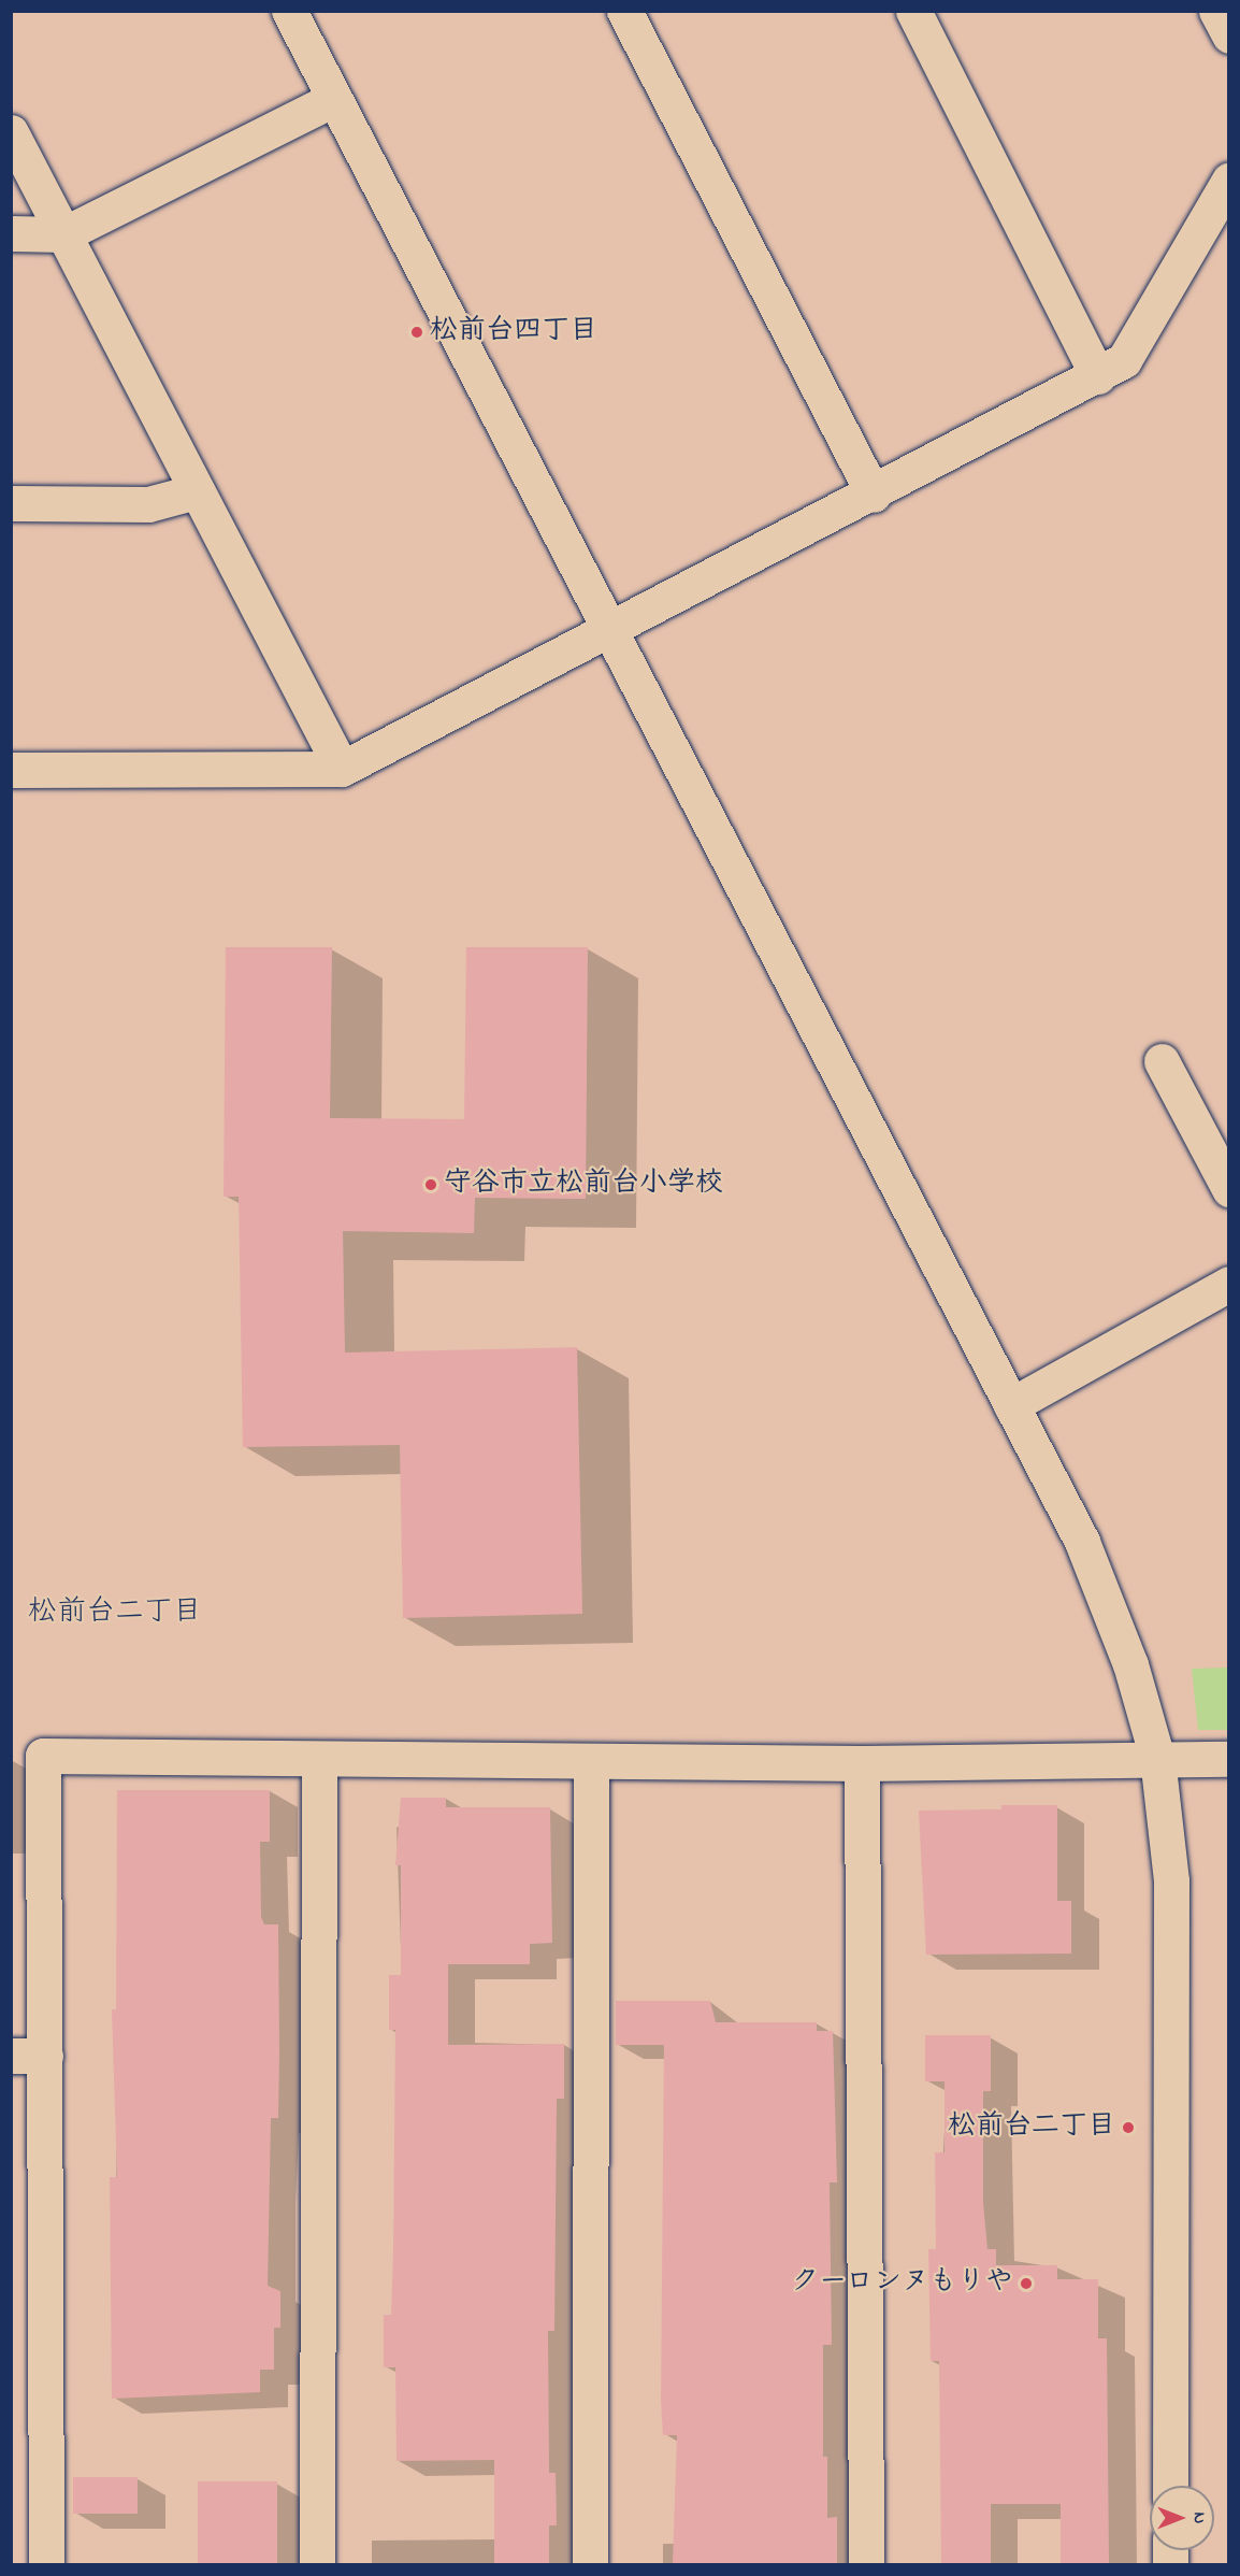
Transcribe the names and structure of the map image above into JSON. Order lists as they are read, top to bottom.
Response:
{
  "districts": ["松前台二丁目"],
  "places": [
    "松前台四丁目",
    "守谷市立松前台小学校",
    "松前台二丁目",
    "クーロンヌもりや"
  ],
  "north": "right"
}
